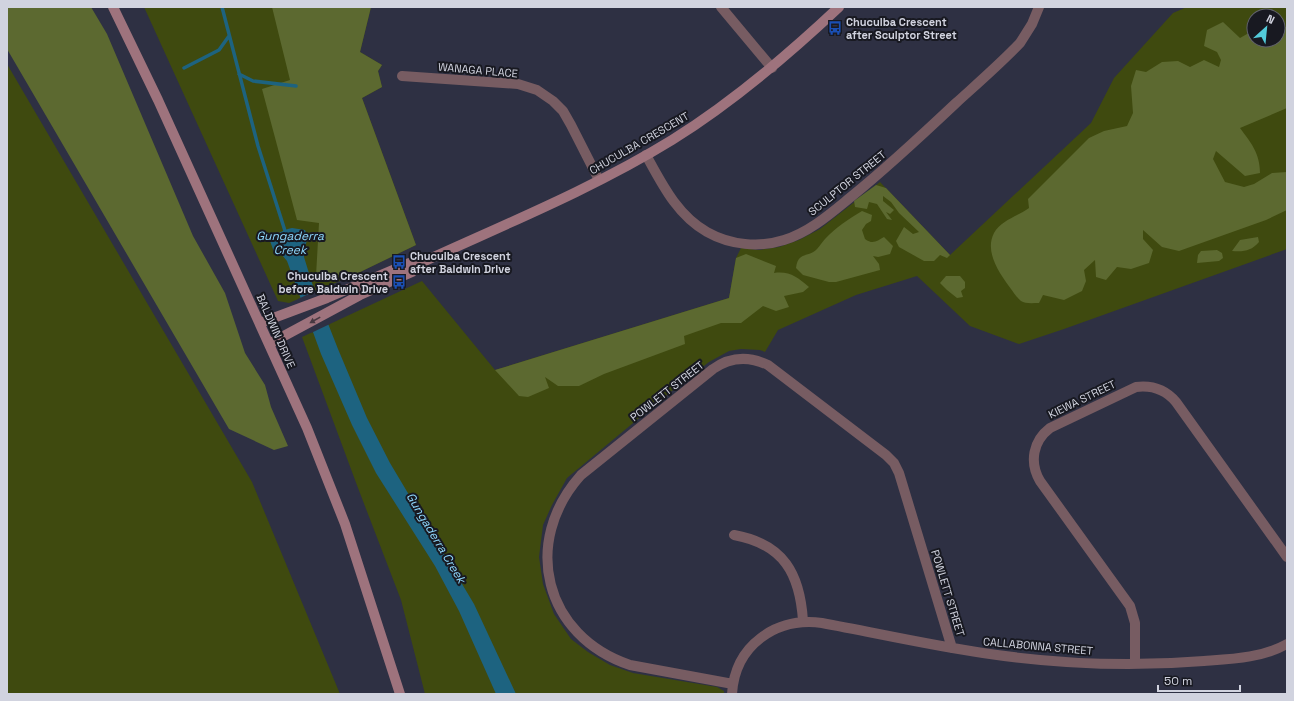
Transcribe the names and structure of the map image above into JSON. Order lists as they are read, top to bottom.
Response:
{
  "streets": {
    "street": [
      "WANAGA PLACE",
      "CHUCULBA CRESCENT",
      "SCULPTOR STREET",
      "BALDWIN DRIVE",
      "POWLETT STREET",
      "KIEWA STREET",
      "CALLABONNA STREET"
    ]
  },
  "crossings": [
    ["WANAGA PLACE", "CHUCULBA CRESCENT"],
    ["CHUCULBA CRESCENT", "SCULPTOR STREET"],
    ["CHUCULBA CRESCENT", "BALDWIN DRIVE"],
    ["POWLETT STREET", "CALLABONNA STREET"],
    ["KIEWA STREET", "CALLABONNA STREET"]
  ],
  "water": ["Gungaderra Creek"],
  "places": {
    "bus stop": ["Chuculba Crescent after Sculptor Street", "Chuculba Crescent after Baldwin Drive", "Chuculba Crescent before Baldwin Drive"]
  },
  "scale_bar": "50 m",
  "north": "top right"
}
